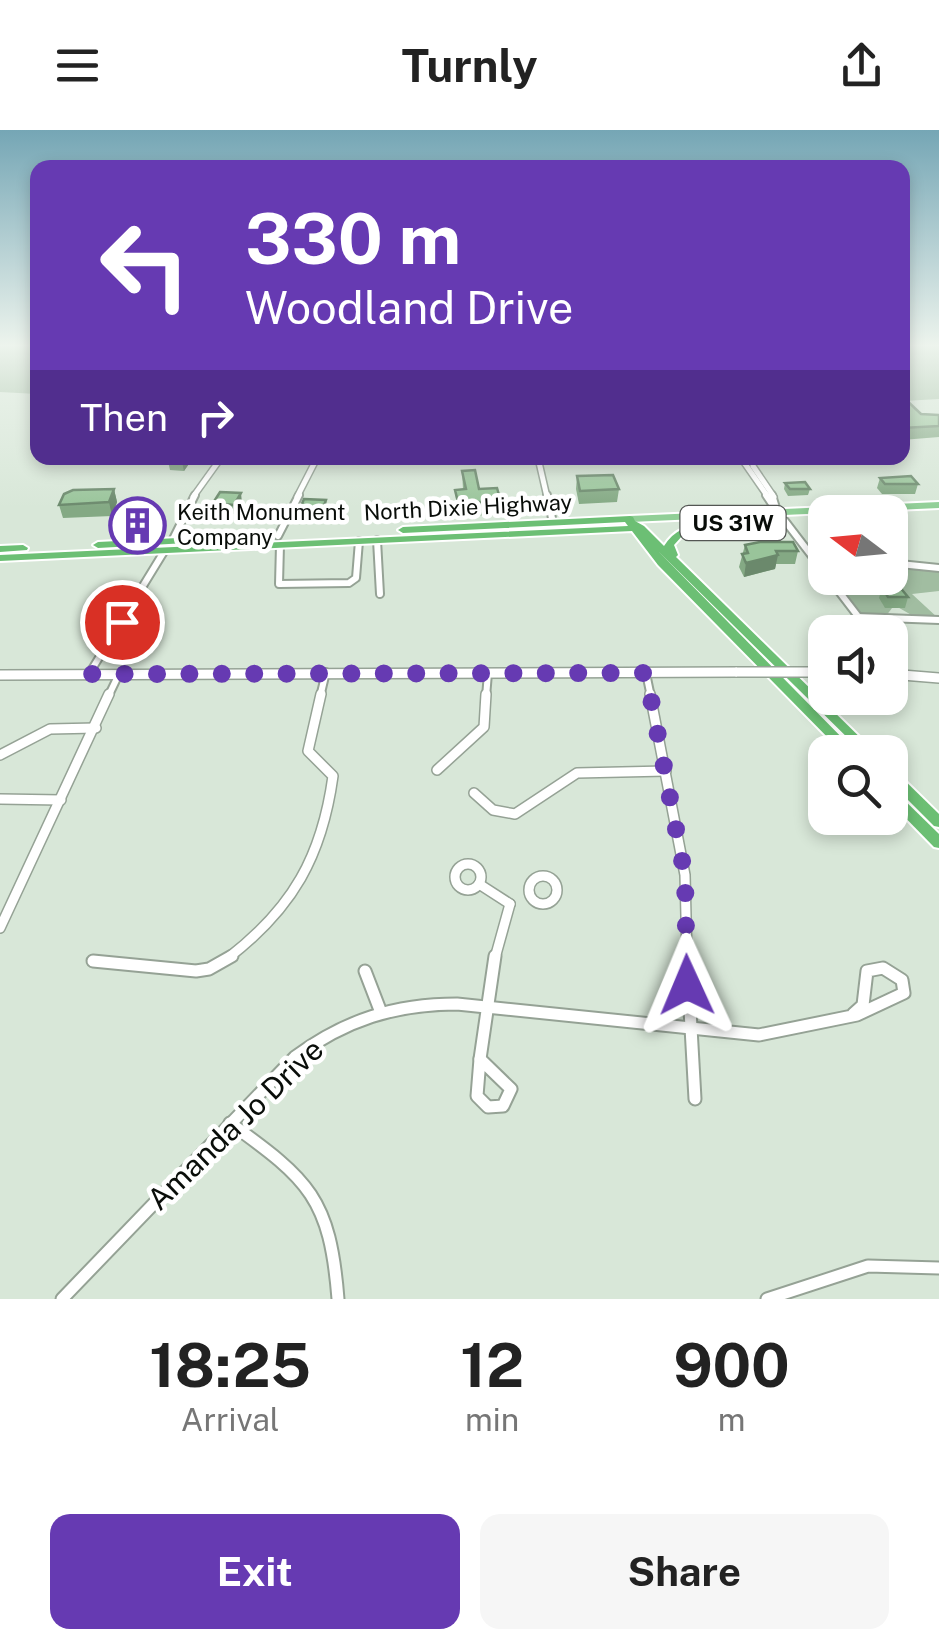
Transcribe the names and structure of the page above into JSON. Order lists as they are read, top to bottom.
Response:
{
  "streets": {
    "highway": ["North Dixie Highway", "US 31W"],
    "street": ["Amanda Jo Drive"]
  },
  "crossings": [
    ["North Dixie Highway", "US 31W"]
  ],
  "places": {
    "building": ["Keith Monument Company"]
  },
  "north": "left",
  "page": {
    "header": "Turnly",
    "turn": ["330 m", "Woodland Drive"],
    "then": "Then",
    "eta": [
      "18:25",
      "Arrival",
      "12",
      "min",
      "900",
      "m"
    ],
    "buttons": ["Exit", "Share"]
  }
}
